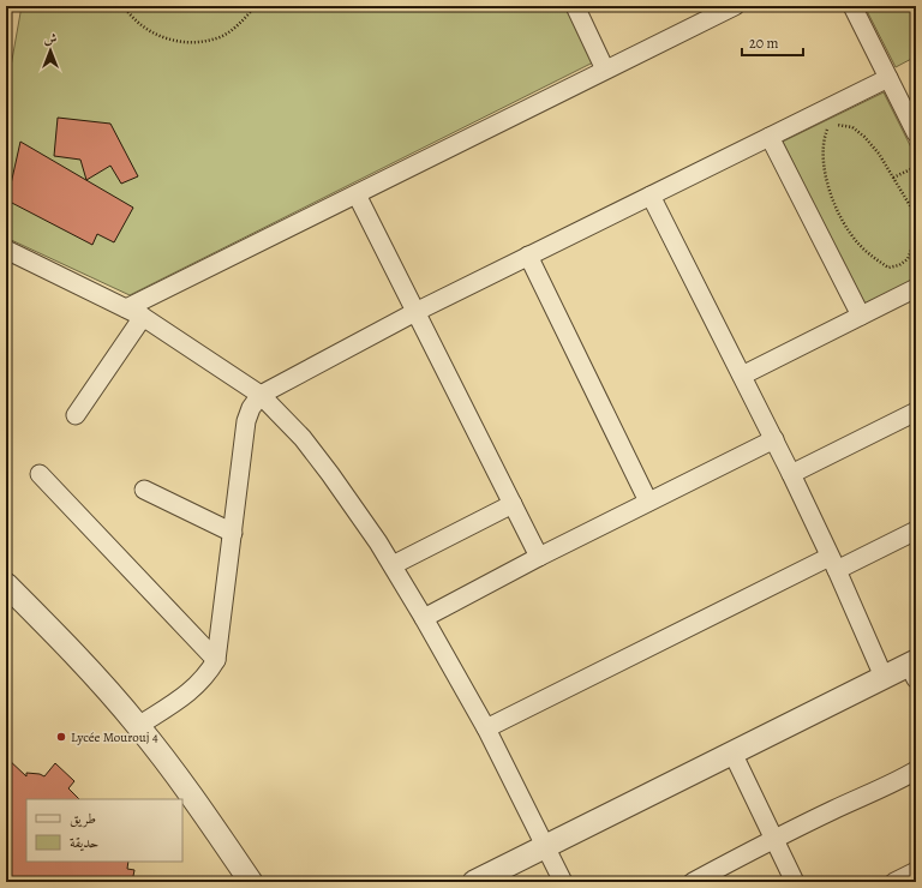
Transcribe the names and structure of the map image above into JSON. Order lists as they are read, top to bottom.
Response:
{
  "places": ["Lycée Mourouj 4"],
  "legend": ["طريق", "حديقة"],
  "scale_bar": "20 m",
  "north": "top"
}
